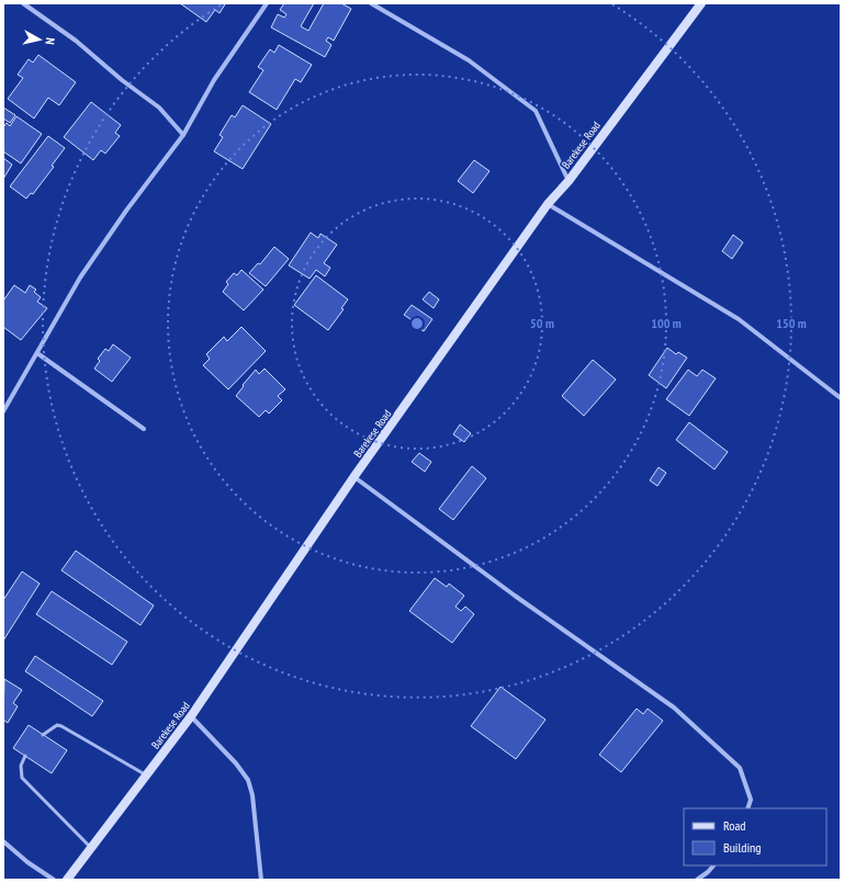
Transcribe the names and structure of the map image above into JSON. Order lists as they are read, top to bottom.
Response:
{
  "streets": {
    "main road": ["Barekese Road"]
  },
  "legend": ["Road", "Building"],
  "north": "right",
  "rings": ["50 m", "100 m", "150 m"]
}
